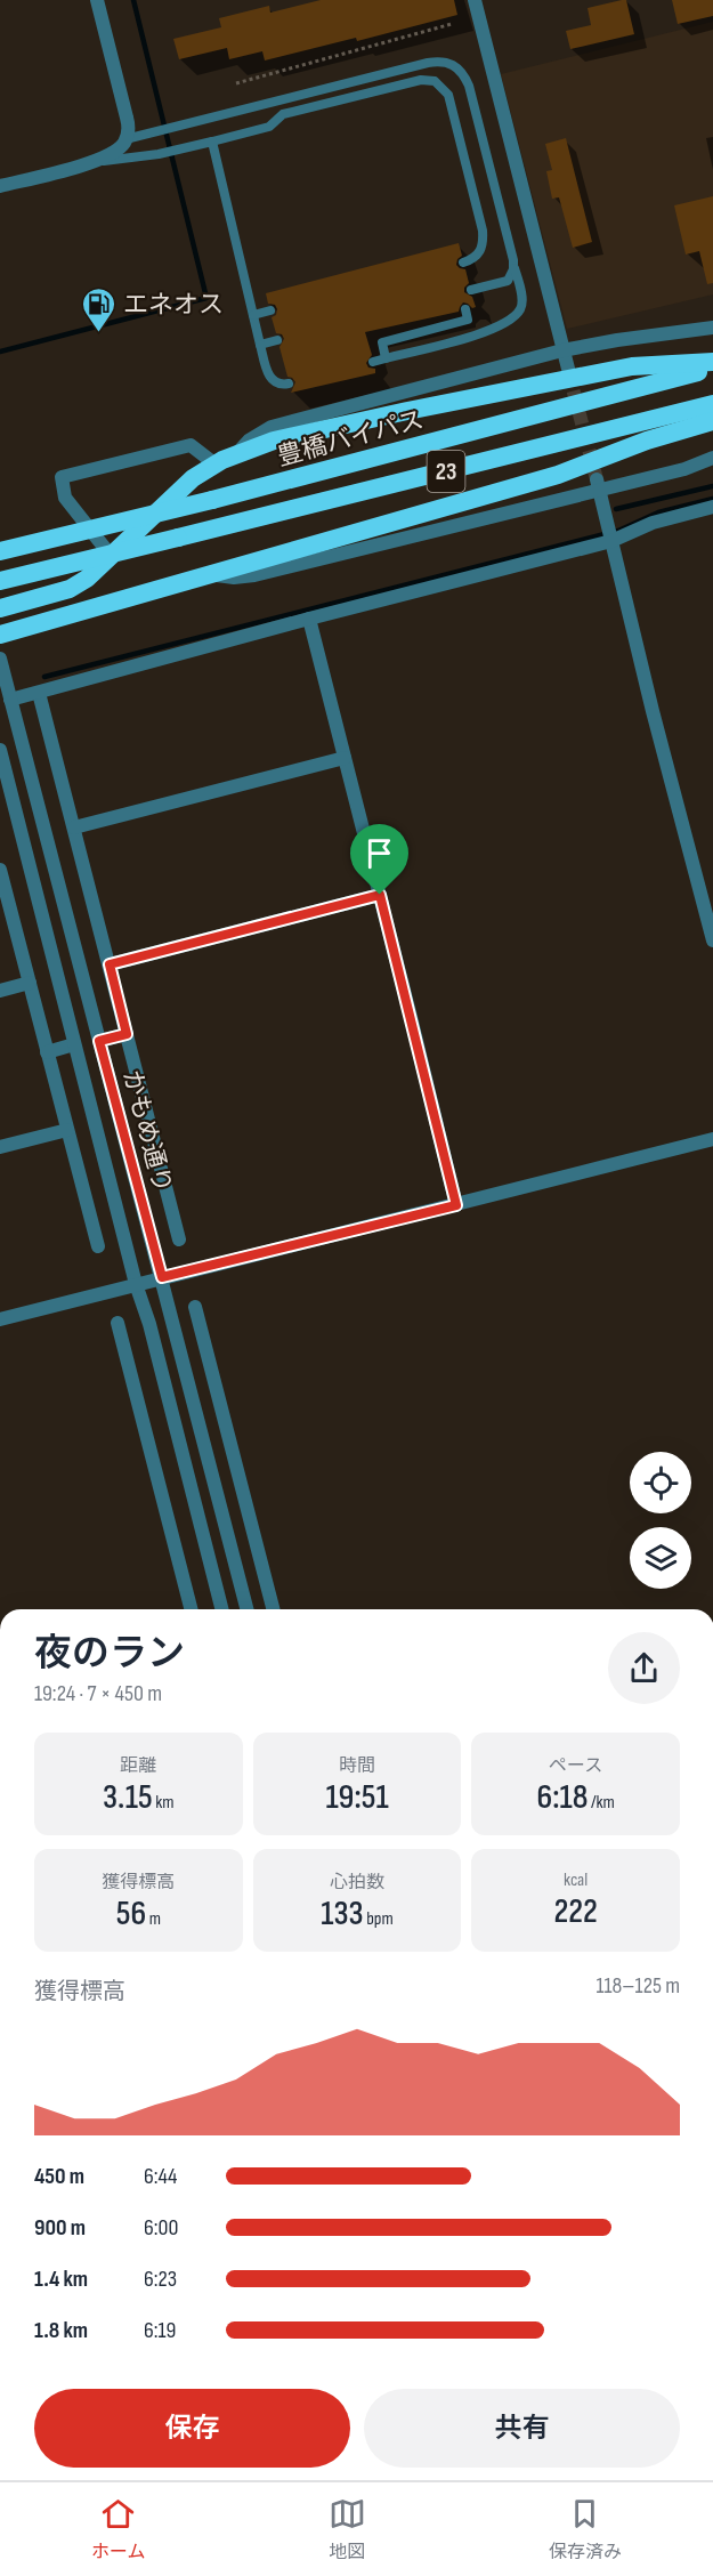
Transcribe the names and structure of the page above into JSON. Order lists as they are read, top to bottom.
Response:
{
  "streets": {
    "highway": ["豊橋バイパス", "23"],
    "street": ["かもめ通り"]
  },
  "places": {
    "fuel station": ["エネオス"]
  },
  "page": {
    "heading": ["夜のラン", "19:24 · 7 × 450 m"],
    "stats": [
      ["距離", "3.15 km"],
      ["時間", "19:51"],
      ["ペース", "6:18 /km"],
      ["獲得標高", "56 m"],
      ["心拍数", "133 bpm"],
      ["kcal", "222"]
    ],
    "chart": ["獲得標高", "118–125 m"],
    "list": [
      {
        "name": "450 m",
        "note": "6:44"
      },
      {
        "name": "900 m",
        "note": "6:00"
      },
      {
        "name": "1.4 km",
        "note": "6:23"
      },
      {
        "name": "1.8 km",
        "note": "6:19"
      }
    ],
    "buttons": ["保存", "共有"],
    "tabs": ["ホーム", "地図", "保存済み"]
  }
}
